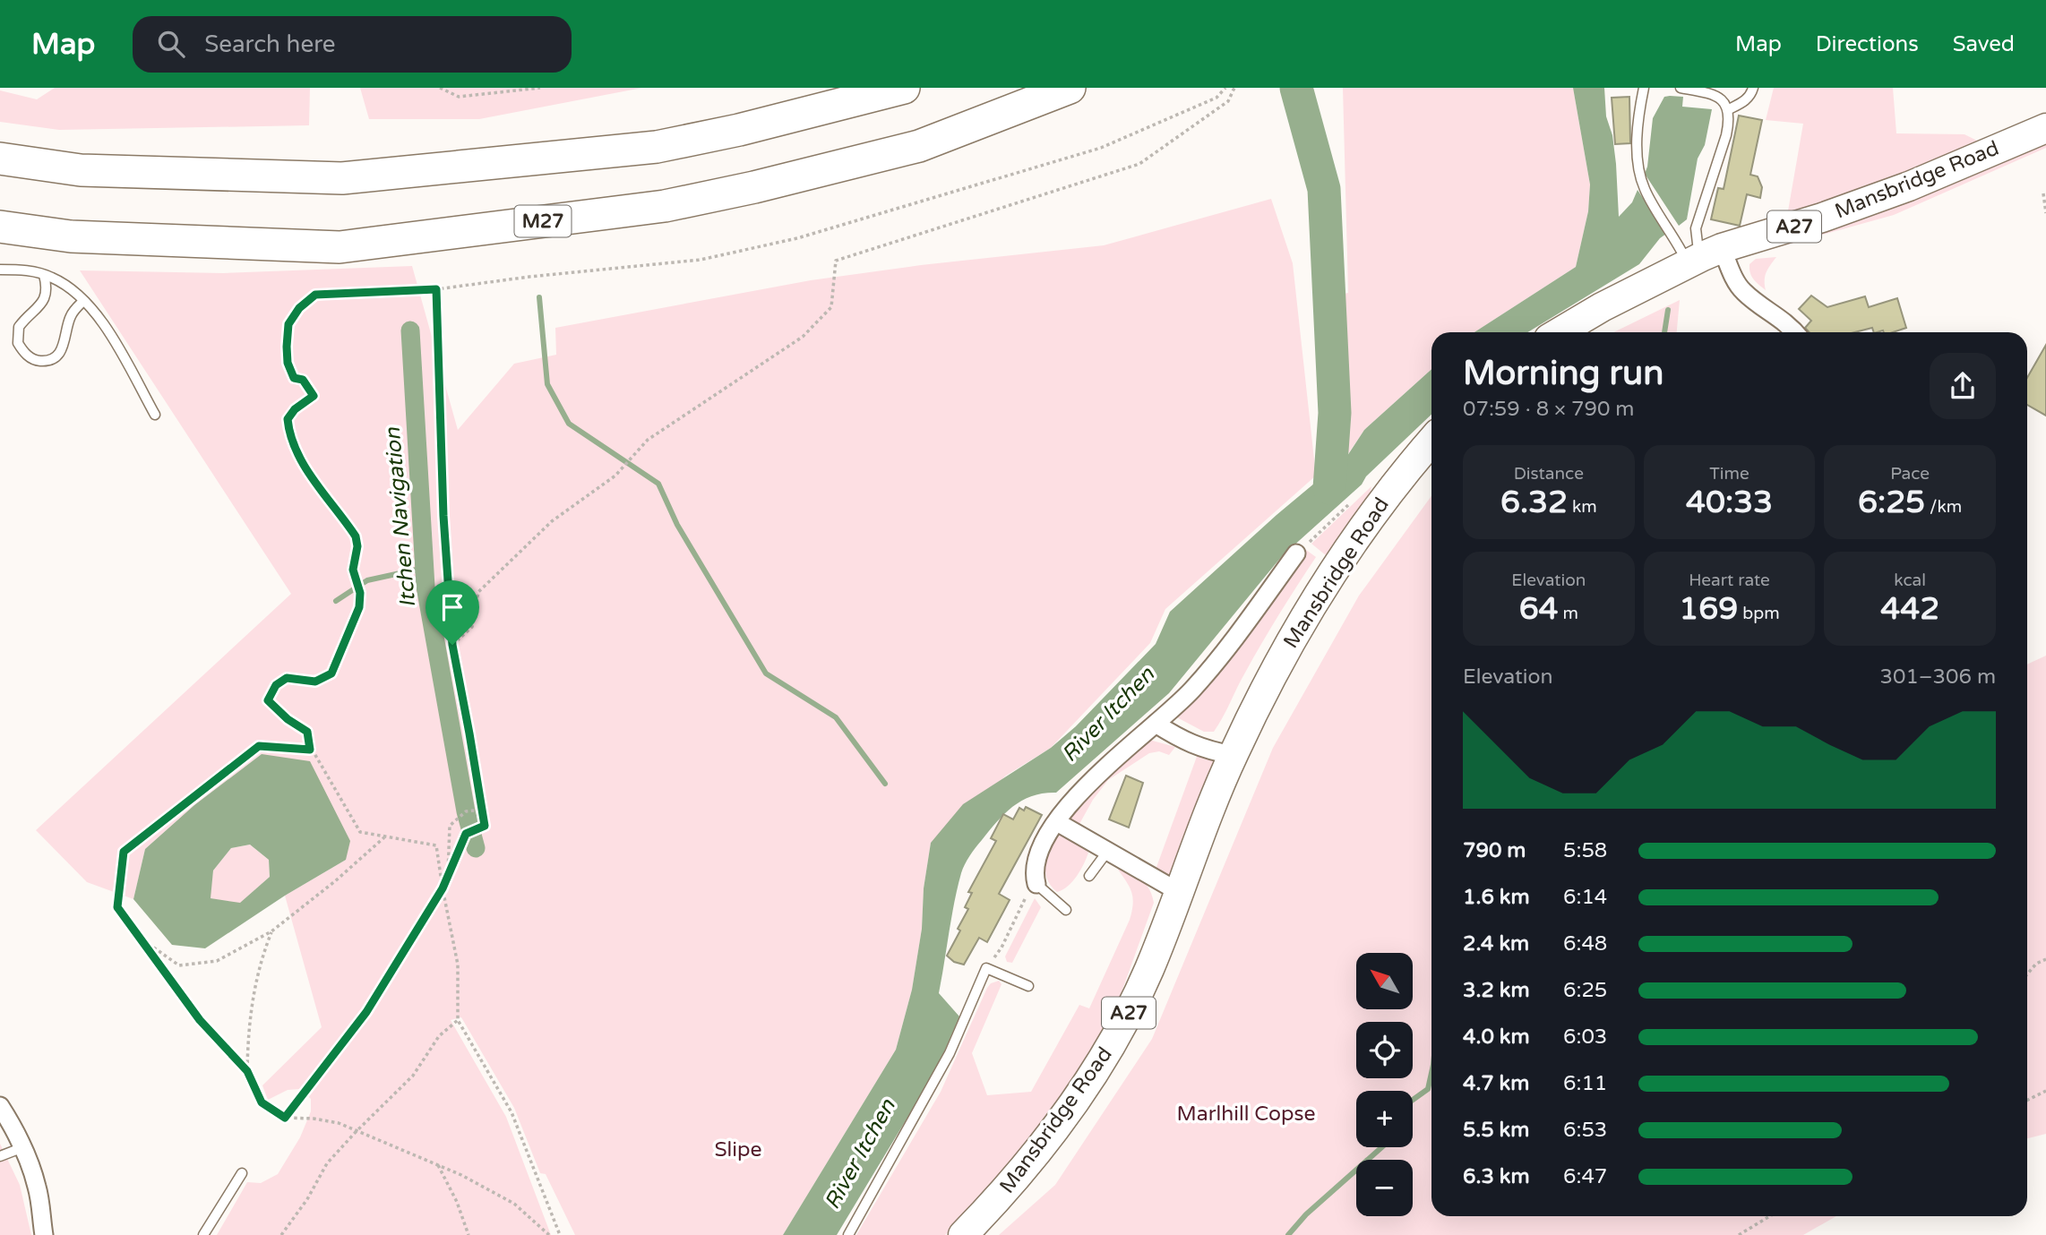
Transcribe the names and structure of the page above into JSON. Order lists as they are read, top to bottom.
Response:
{
  "streets": {
    "highway": ["M27"],
    "main road": ["Mansbridge Road", "A27"]
  },
  "water": ["Itchen Navigation", "River Itchen"],
  "parks": ["Marlhill Copse", "Slipe"],
  "north": "top left",
  "page": {
    "header": "Map",
    "search": "Search here",
    "nav": ["Map", "Directions", "Saved"],
    "heading": ["Morning run", "07:59 · 8 × 790 m"],
    "stats": [
      ["Distance", "6.32 km"],
      ["Time", "40:33"],
      ["Pace", "6:25 /km"],
      ["Elevation", "64 m"],
      ["Heart rate", "169 bpm"],
      ["kcal", "442"]
    ],
    "chart": ["Elevation", "301–306 m"],
    "list": [
      {
        "name": "790 m",
        "note": "5:58"
      },
      {
        "name": "1.6 km",
        "note": "6:14"
      },
      {
        "name": "2.4 km",
        "note": "6:48"
      },
      {
        "name": "3.2 km",
        "note": "6:25"
      },
      {
        "name": "4.0 km",
        "note": "6:03"
      },
      {
        "name": "4.7 km",
        "note": "6:11"
      },
      {
        "name": "5.5 km",
        "note": "6:53"
      },
      {
        "name": "6.3 km",
        "note": "6:47"
      }
    ],
    "map_buttons": ["+", "−"]
  }
}
